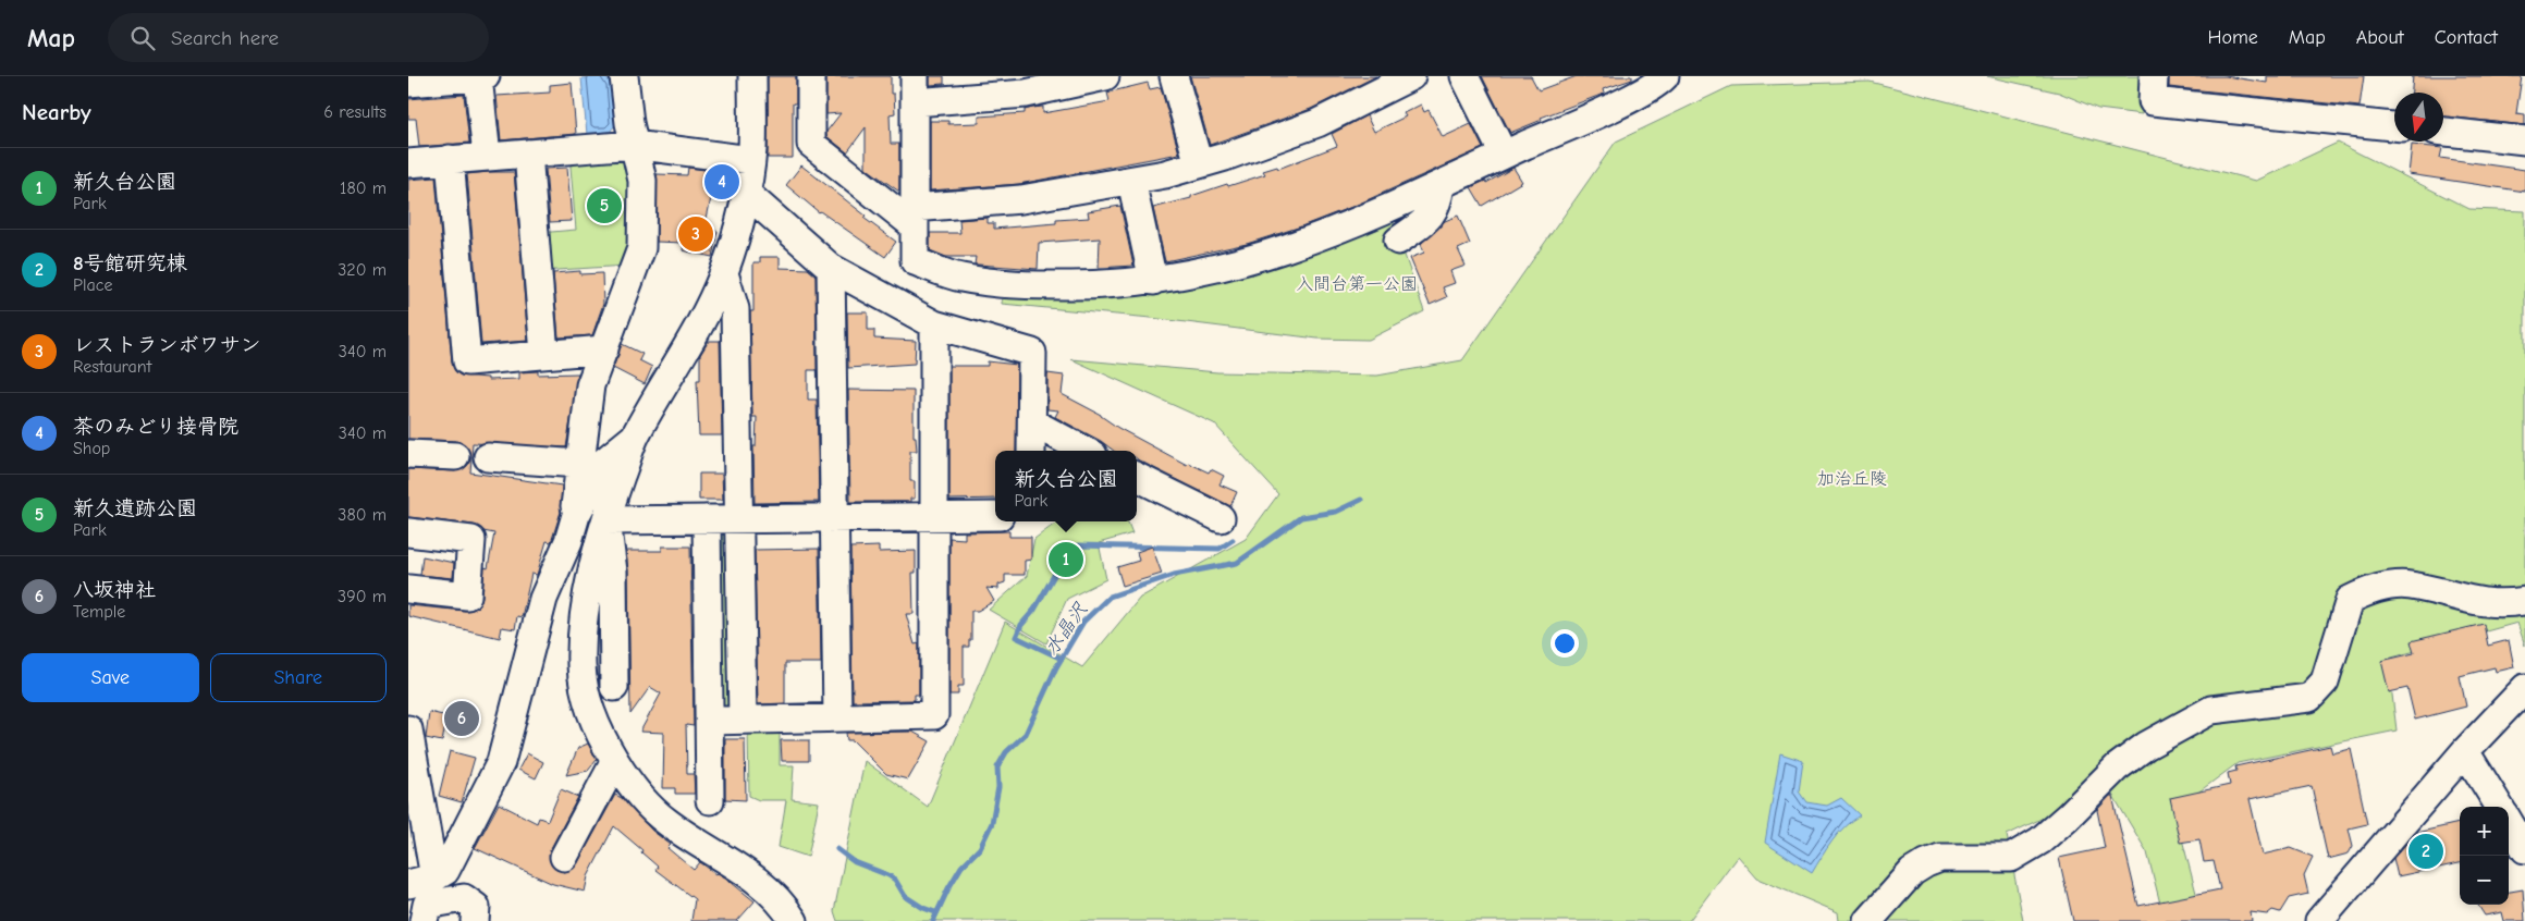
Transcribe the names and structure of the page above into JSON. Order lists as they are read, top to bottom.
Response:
{
  "water": ["水晶沢"],
  "parks": ["入間台第一公園", "加治丘陵"],
  "north": "bottom",
  "page": {
    "header": "Map",
    "search": "Search here",
    "nav": [
      "Home",
      "Map",
      "About",
      "Contact"
    ],
    "heading": ["Nearby", "6 results"],
    "list": [
      {
        "mark": "1",
        "name": "新久台公園",
        "note": "Park",
        "value": "180 m"
      },
      {
        "mark": "2",
        "name": "8号館研究棟",
        "note": "Place",
        "value": "320 m"
      },
      {
        "mark": "3",
        "name": "レストランボワサン",
        "note": "Restaurant",
        "value": "340 m"
      },
      {
        "mark": "4",
        "name": "茶のみどり接骨院",
        "note": "Shop",
        "value": "340 m"
      },
      {
        "mark": "5",
        "name": "新久遺跡公園",
        "note": "Park",
        "value": "380 m"
      },
      {
        "mark": "6",
        "name": "八坂神社",
        "note": "Temple",
        "value": "390 m"
      }
    ],
    "pins": [
      "4",
      "5",
      "3",
      "1",
      "6",
      "2"
    ],
    "popup": ["新久台公園", "Park"],
    "buttons": ["Save", "Share"],
    "map_buttons": ["+", "−"]
  }
}
